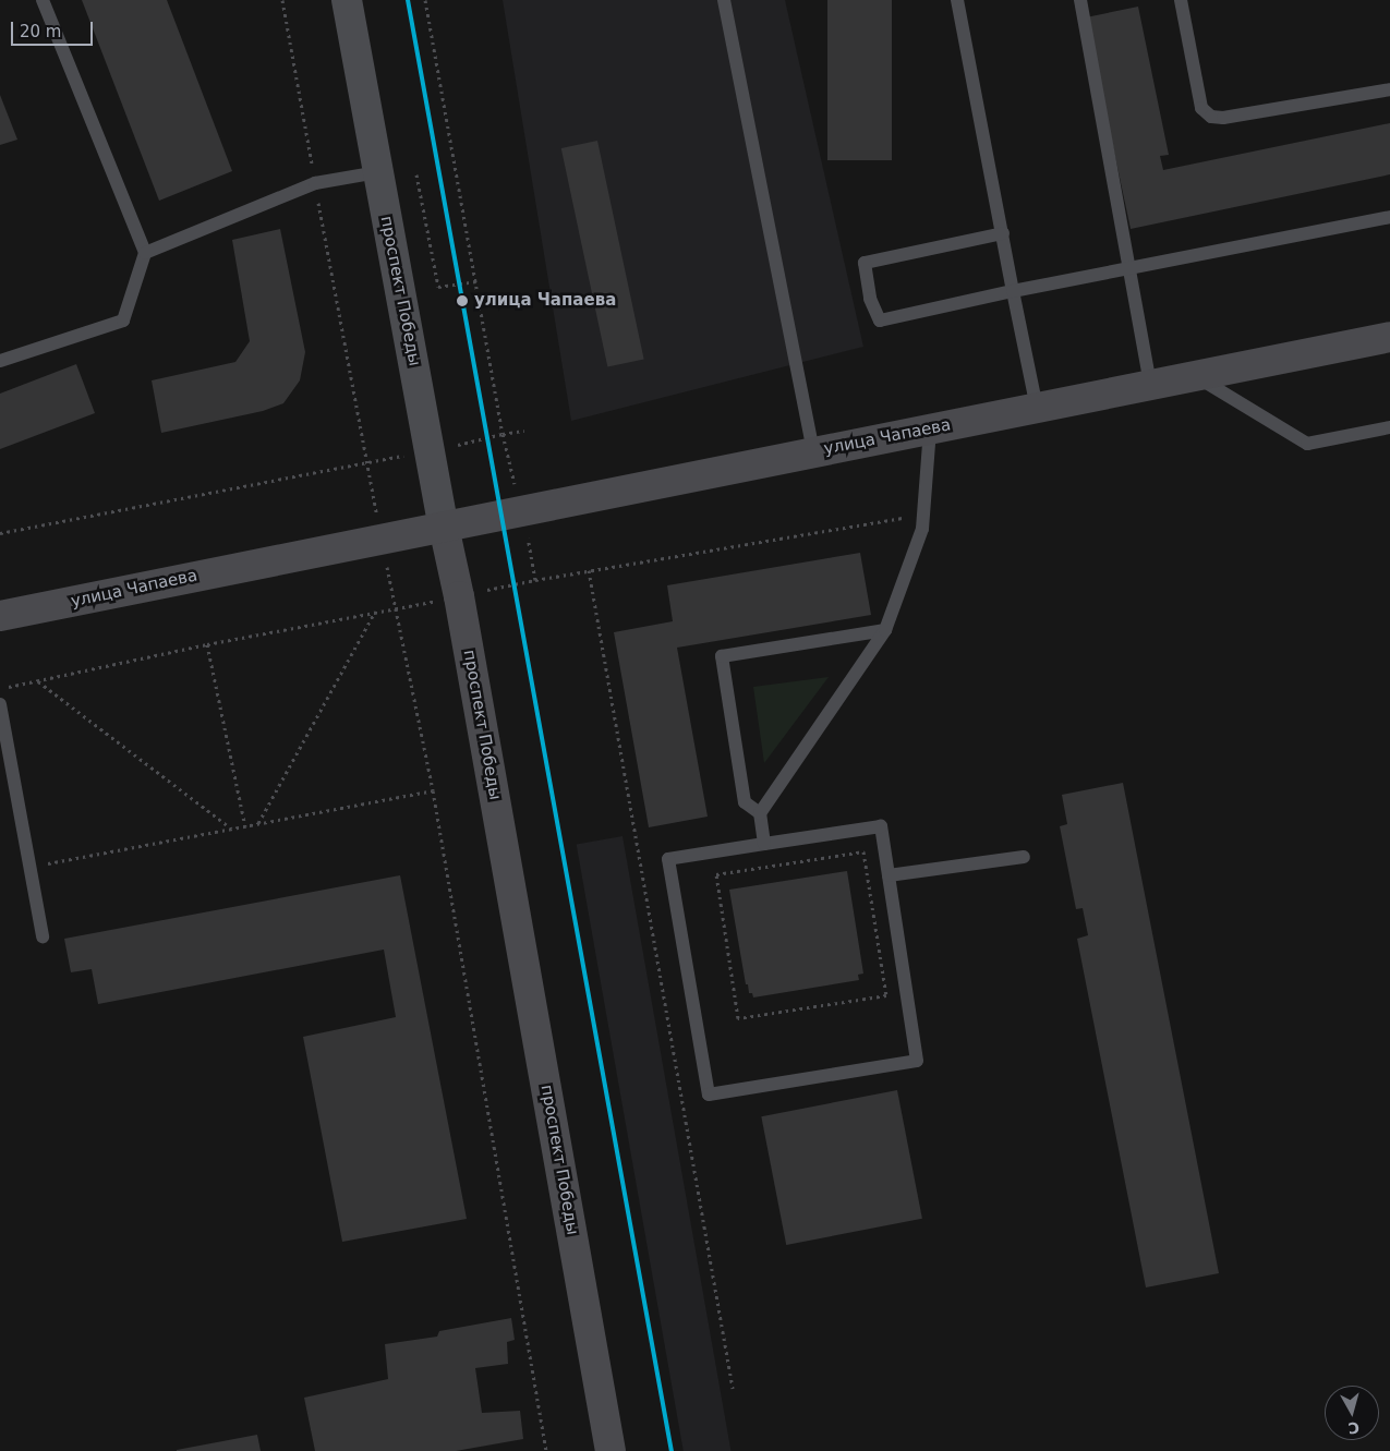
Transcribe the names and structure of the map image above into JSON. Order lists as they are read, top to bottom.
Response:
{
  "streets": {
    "main road": ["проспект Победы", "улица Чапаева"]
  },
  "crossings": [
    ["проспект Победы", "улица Чапаева"]
  ],
  "places": ["улица Чапаева"],
  "scale_bar": "20 m",
  "north": "bottom"
}
